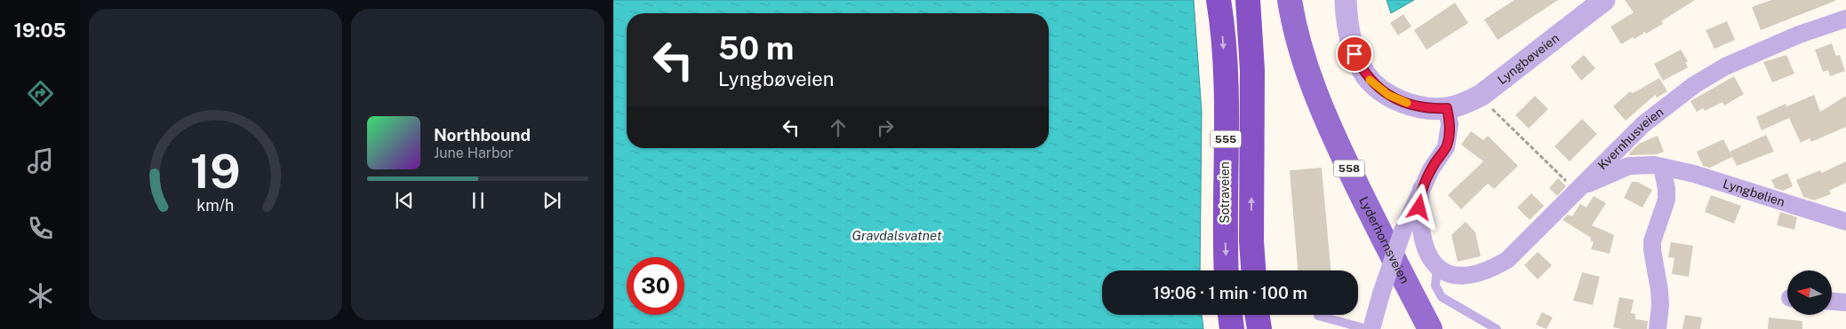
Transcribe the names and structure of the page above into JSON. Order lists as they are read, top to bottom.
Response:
{
  "streets": {
    "highway": ["555", "Sotraveien"],
    "main road": ["558", "Lyderhornsveien"],
    "street": ["Lyngbøveien", "Kvernhusveien", "Lyngbølien"]
  },
  "crossings": [
    ["Kvernhusveien", "Lyngbølien"]
  ],
  "water": ["Gravdalsvatnet"],
  "north": "left",
  "page": {
    "tabs": "19:05",
    "turn": ["50 m", "Lyngbøveien"],
    "song": ["Northbound", "June Harbor"],
    "limit": "30",
    "trip": "19:06 · 1 min · 100 m",
    "gauge": ["19", "km/h"]
  }
}
